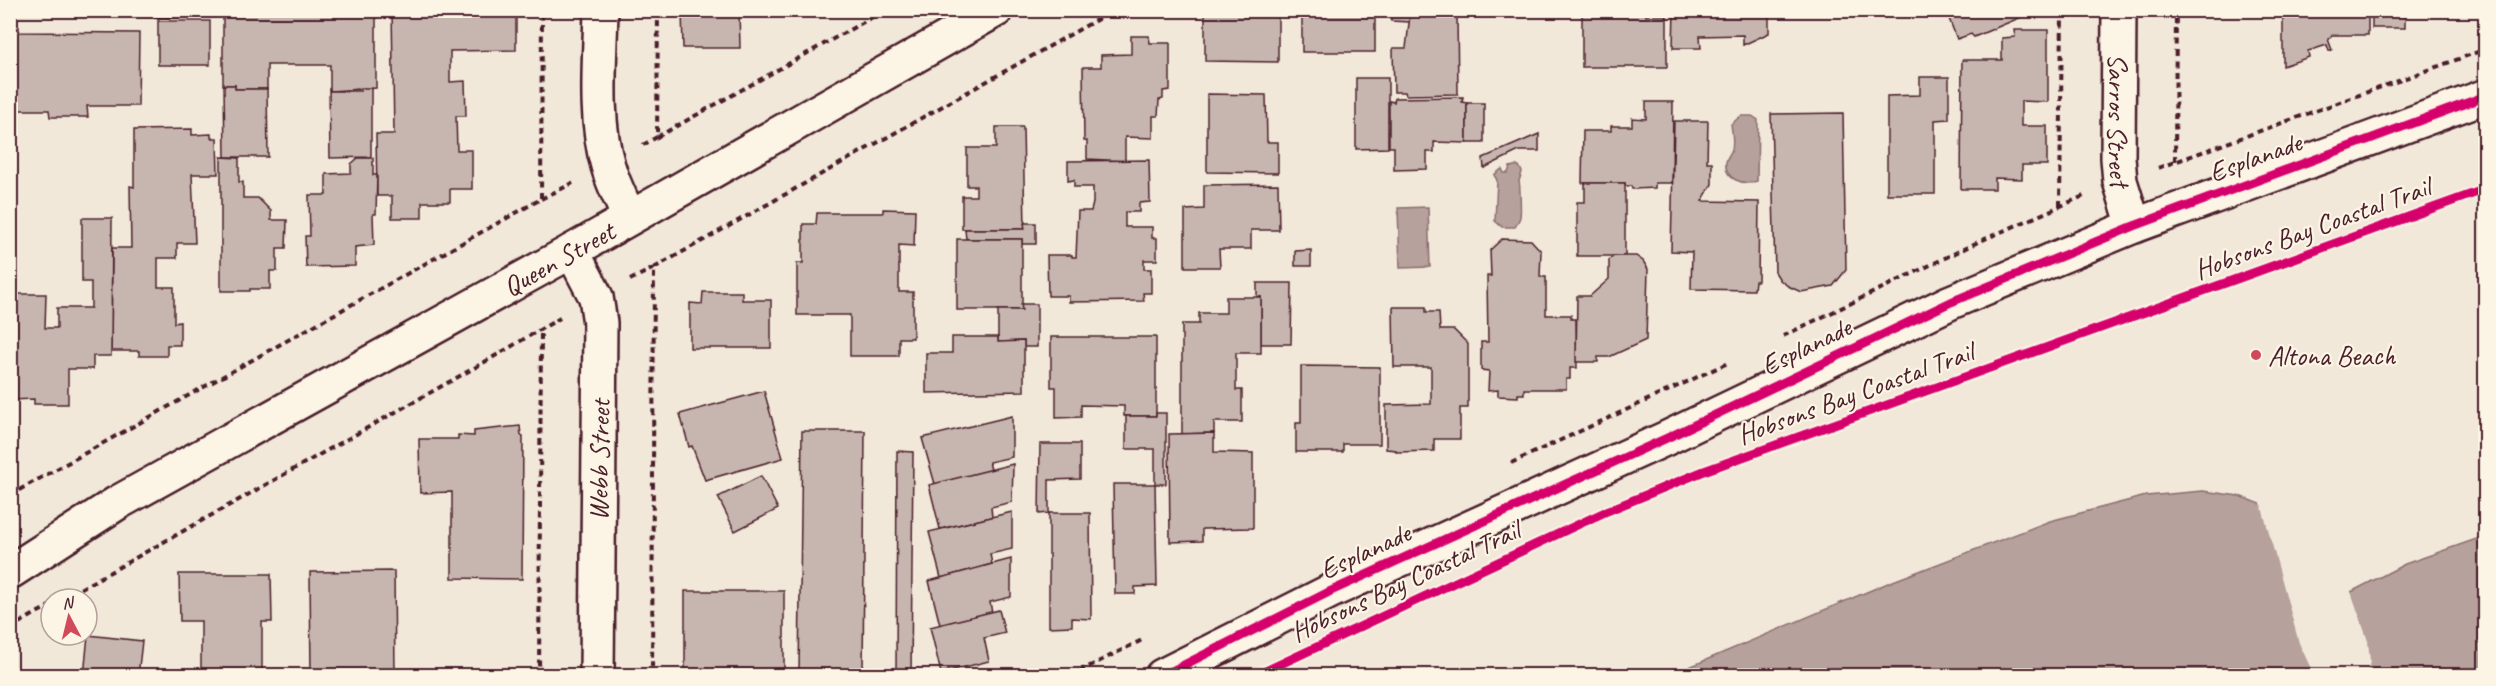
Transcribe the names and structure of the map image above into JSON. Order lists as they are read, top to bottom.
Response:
{
  "streets": {
    "street": [
      "Sarros Street",
      "Esplanade",
      "Queen Street",
      "Webb Street"
    ],
    "cycle path": ["Hobsons Bay Coastal Trail"]
  },
  "crossings": [
    ["Sarros Street", "Esplanade"],
    ["Queen Street", "Webb Street"]
  ],
  "places": ["Altona Beach"],
  "north": "top"
}
